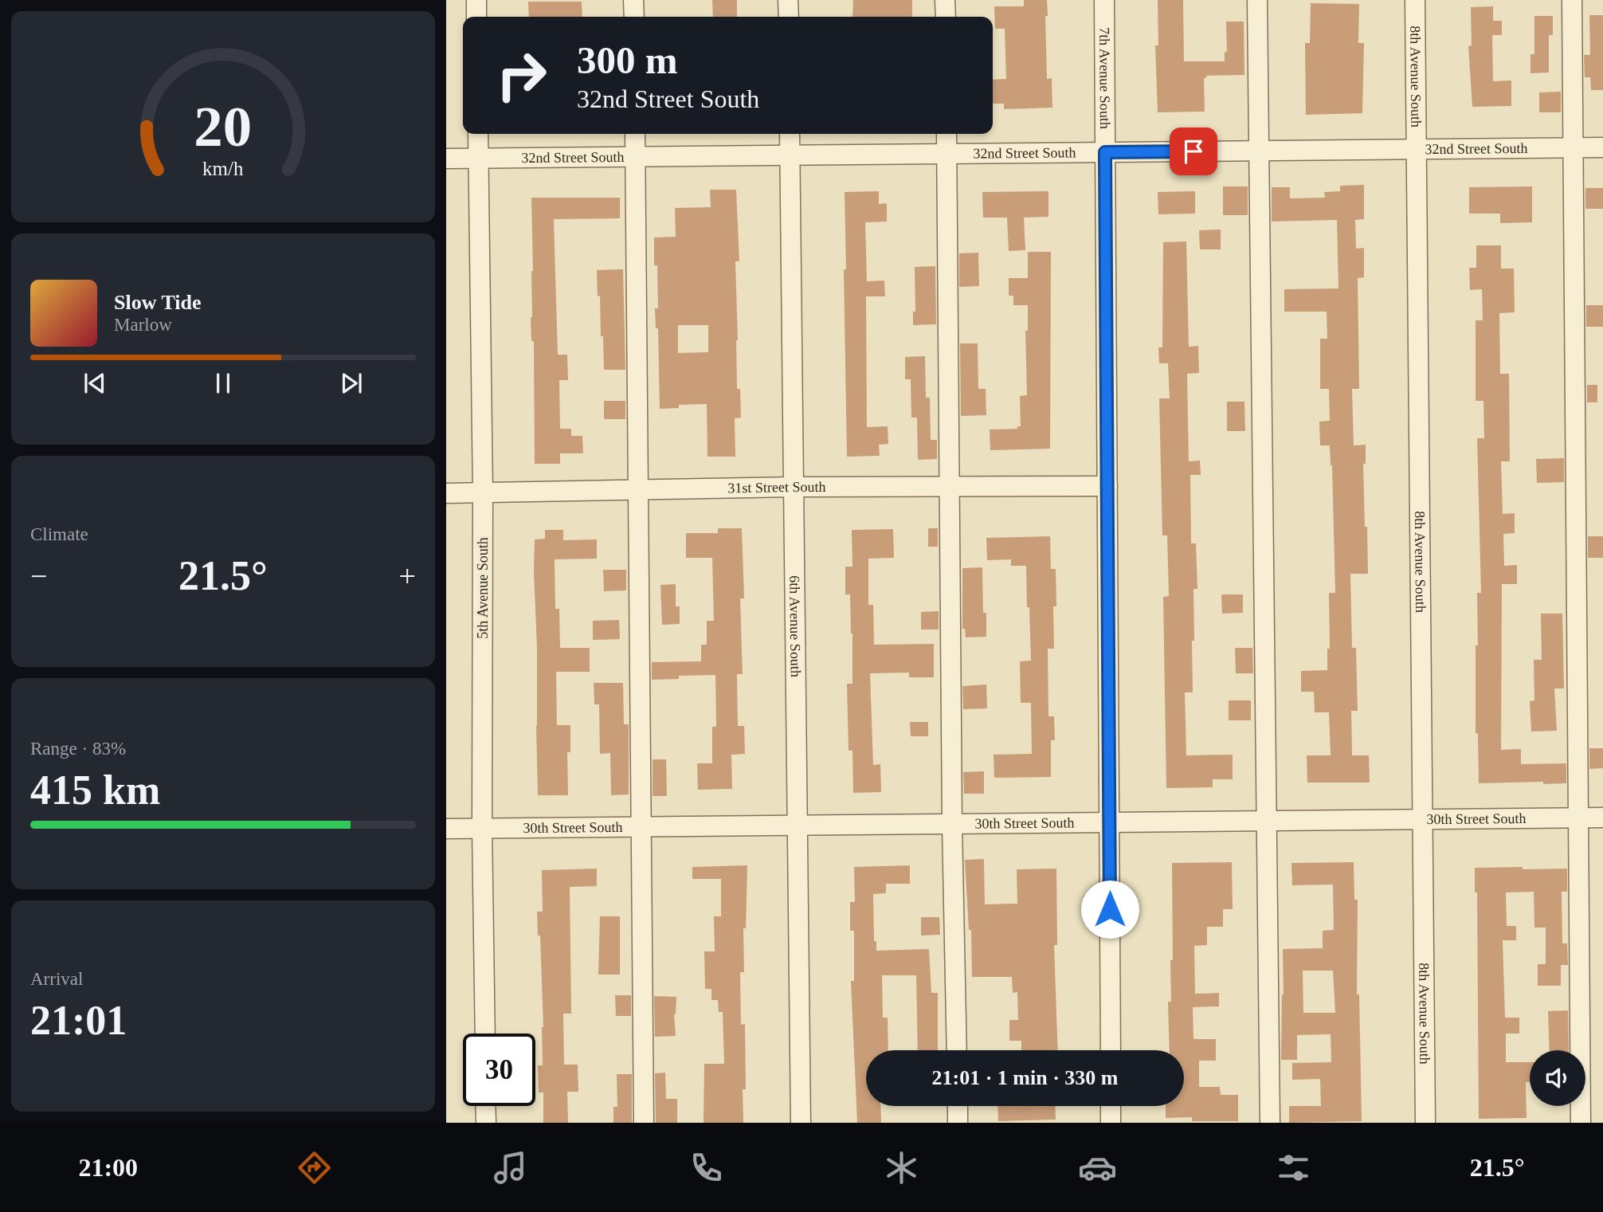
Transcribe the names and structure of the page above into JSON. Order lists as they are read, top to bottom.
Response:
{
  "streets": {
    "street": [
      "8th Avenue South",
      "7th Avenue South",
      "32nd Street South",
      "31st Street South",
      "5th Avenue South",
      "6th Avenue South",
      "30th Street South"
    ]
  },
  "crossings": [
    ["8th Avenue South", "32nd Street South"],
    ["8th Avenue South", "30th Street South"],
    ["7th Avenue South", "32nd Street South"],
    ["7th Avenue South", "31st Street South"],
    ["7th Avenue South", "30th Street South"],
    ["32nd Street South", "5th Avenue South"],
    ["32nd Street South", "6th Avenue South"],
    ["31st Street South", "5th Avenue South"],
    ["31st Street South", "6th Avenue South"],
    ["5th Avenue South", "30th Street South"],
    ["6th Avenue South", "30th Street South"]
  ],
  "page": {
    "turn": ["300 m", "32nd Street South"],
    "song": ["Slow Tide", "Marlow"],
    "tile": [
      "Climate",
      ["Range · 83%", "415 km"],
      ["Arrival", "21:01"]
    ],
    "heat": ["−", "21.5°", "+"],
    "limit": "30",
    "trip": "21:01 · 1 min · 330 m",
    "tabs": ["21:00", "21.5°"],
    "gauge": ["20", "km/h"]
  }
}
